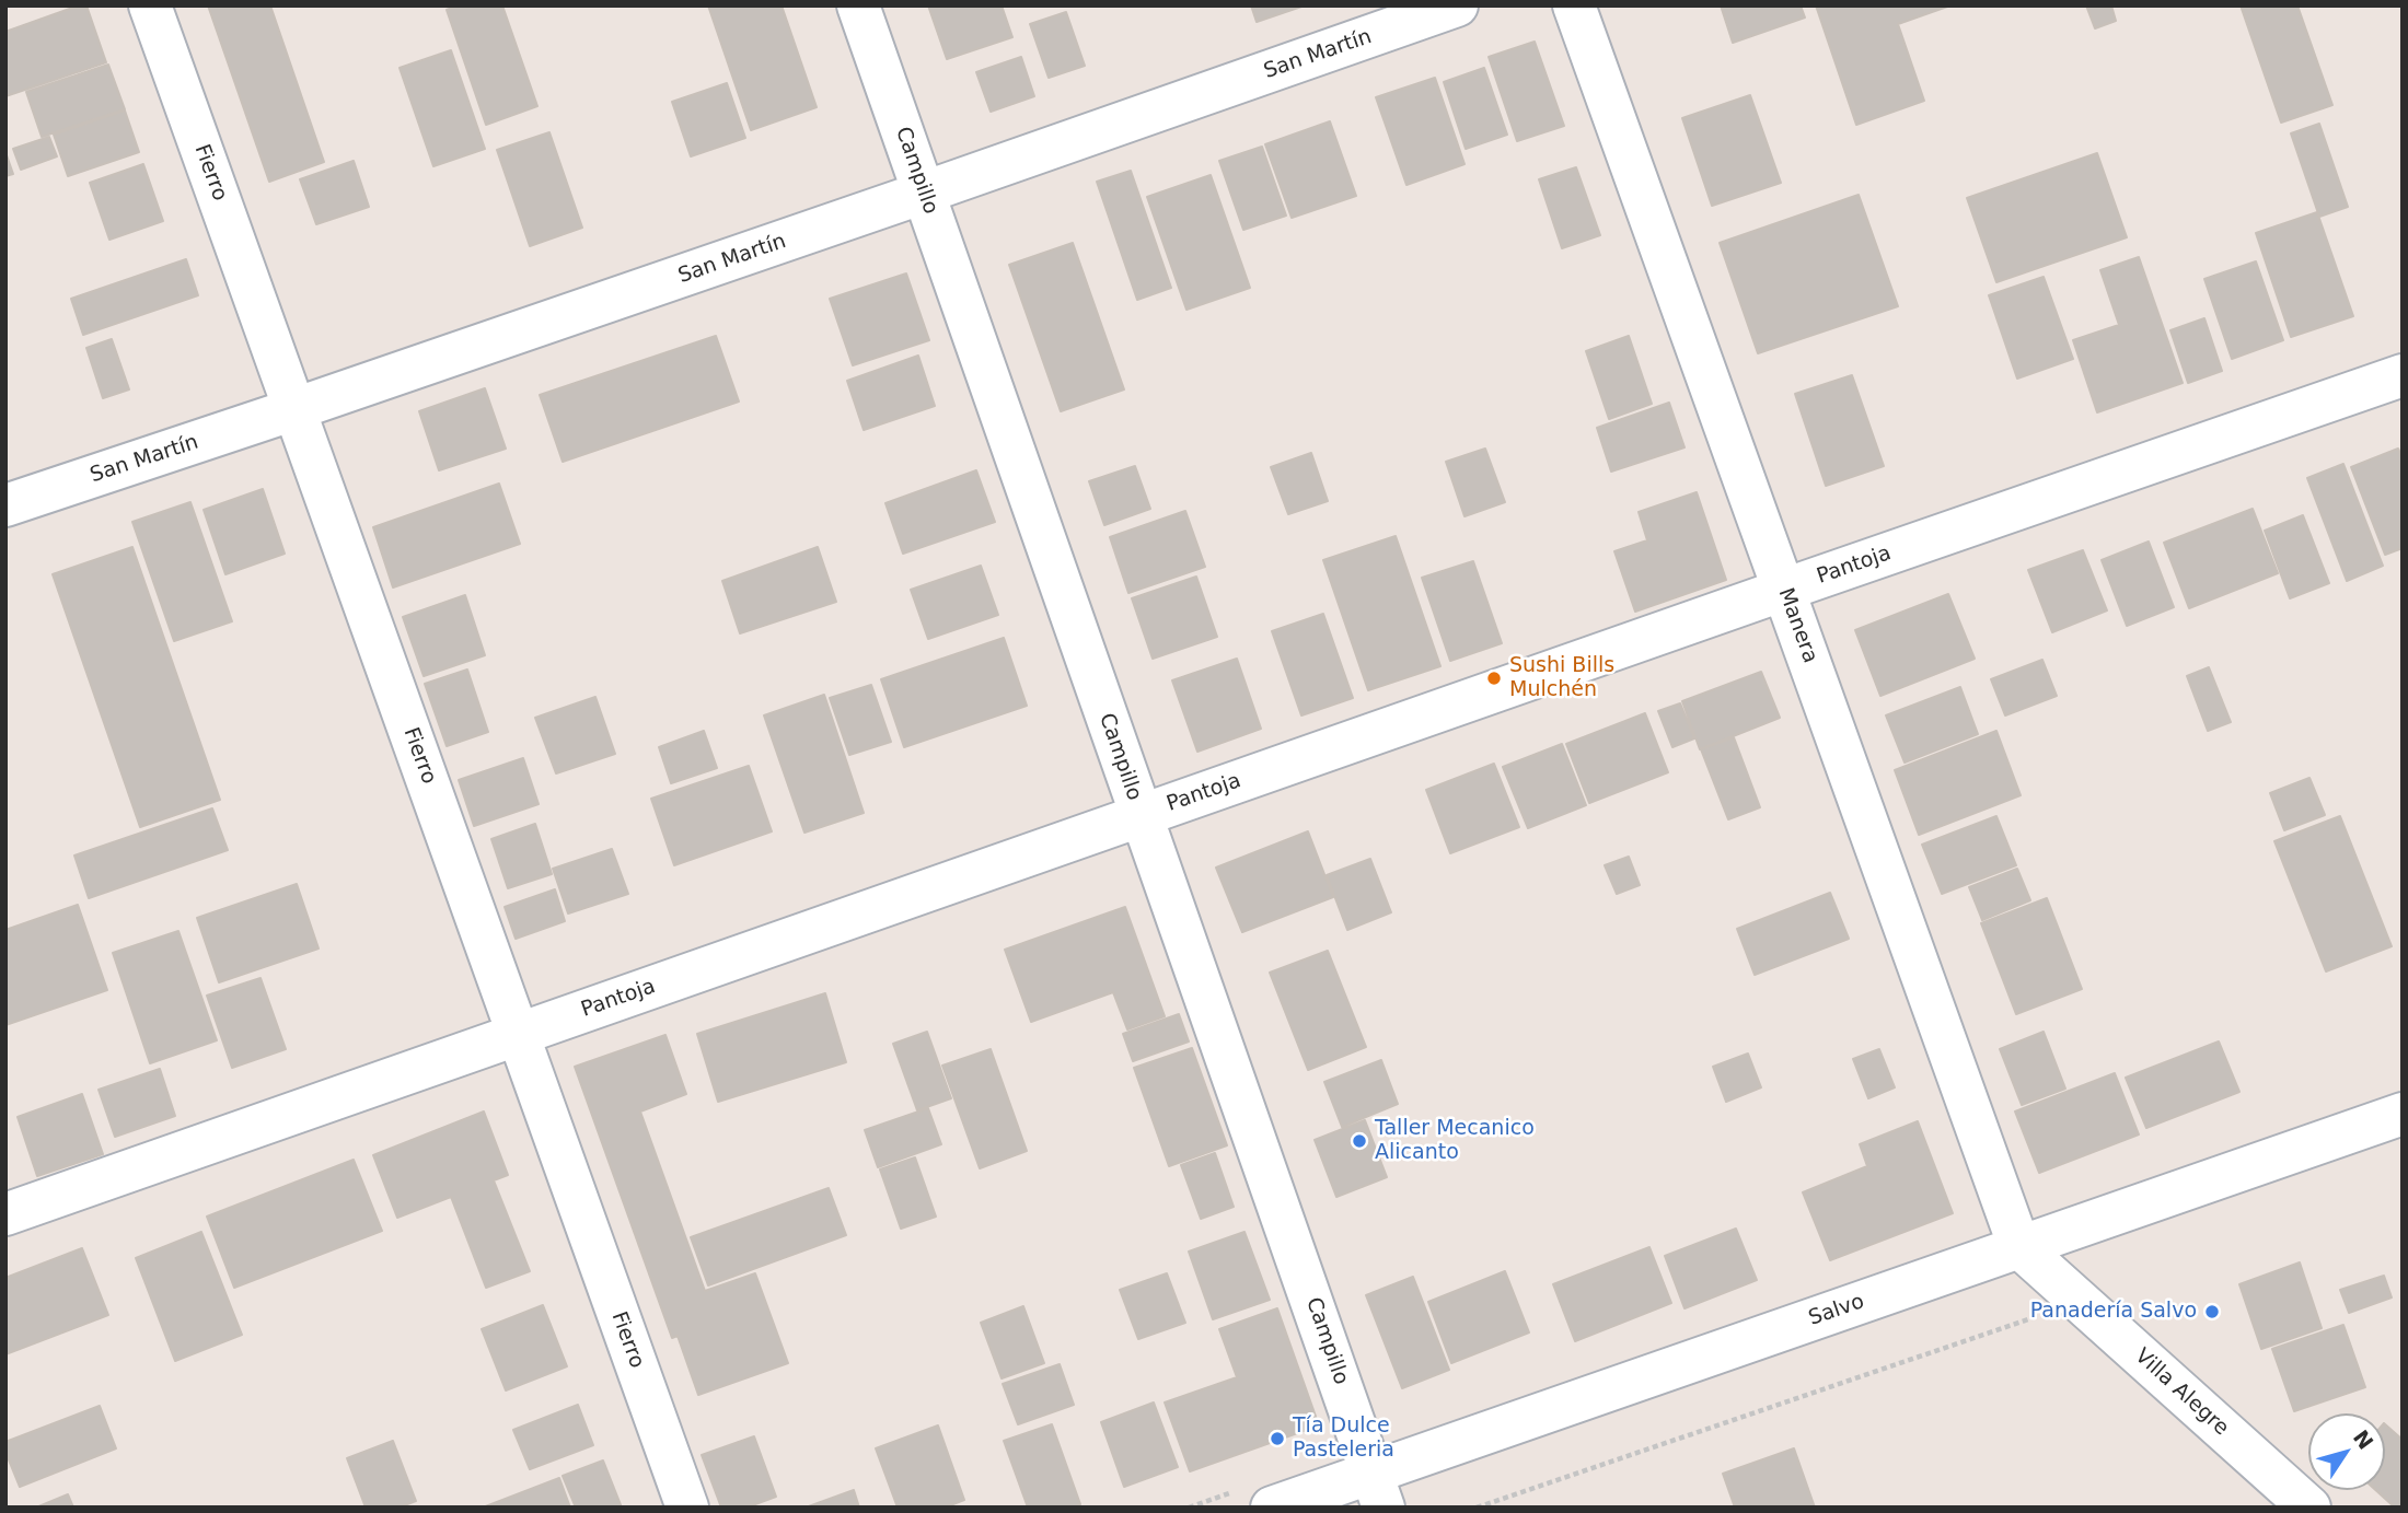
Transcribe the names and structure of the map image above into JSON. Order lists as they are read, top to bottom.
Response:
{
  "streets": {
    "street": [
      "San Martín",
      "Campillo",
      "Fierro",
      "Pantoja",
      "Manera",
      "Salvo",
      "Villa Alegre"
    ]
  },
  "crossings": [
    ["San Martín", "Campillo"],
    ["San Martín", "Fierro"],
    ["Campillo", "Pantoja"],
    ["Campillo", "Salvo"],
    ["Fierro", "Pantoja"],
    ["Pantoja", "Manera"],
    ["Manera", "Salvo"],
    ["Manera", "Villa Alegre"],
    ["Salvo", "Villa Alegre"]
  ],
  "places": [
    "Sushi Bills Mulchén",
    "Taller Mecanico Alicanto",
    "Panadería Salvo",
    "Tía Dulce Pasteleria"
  ],
  "north": "top right"
}
